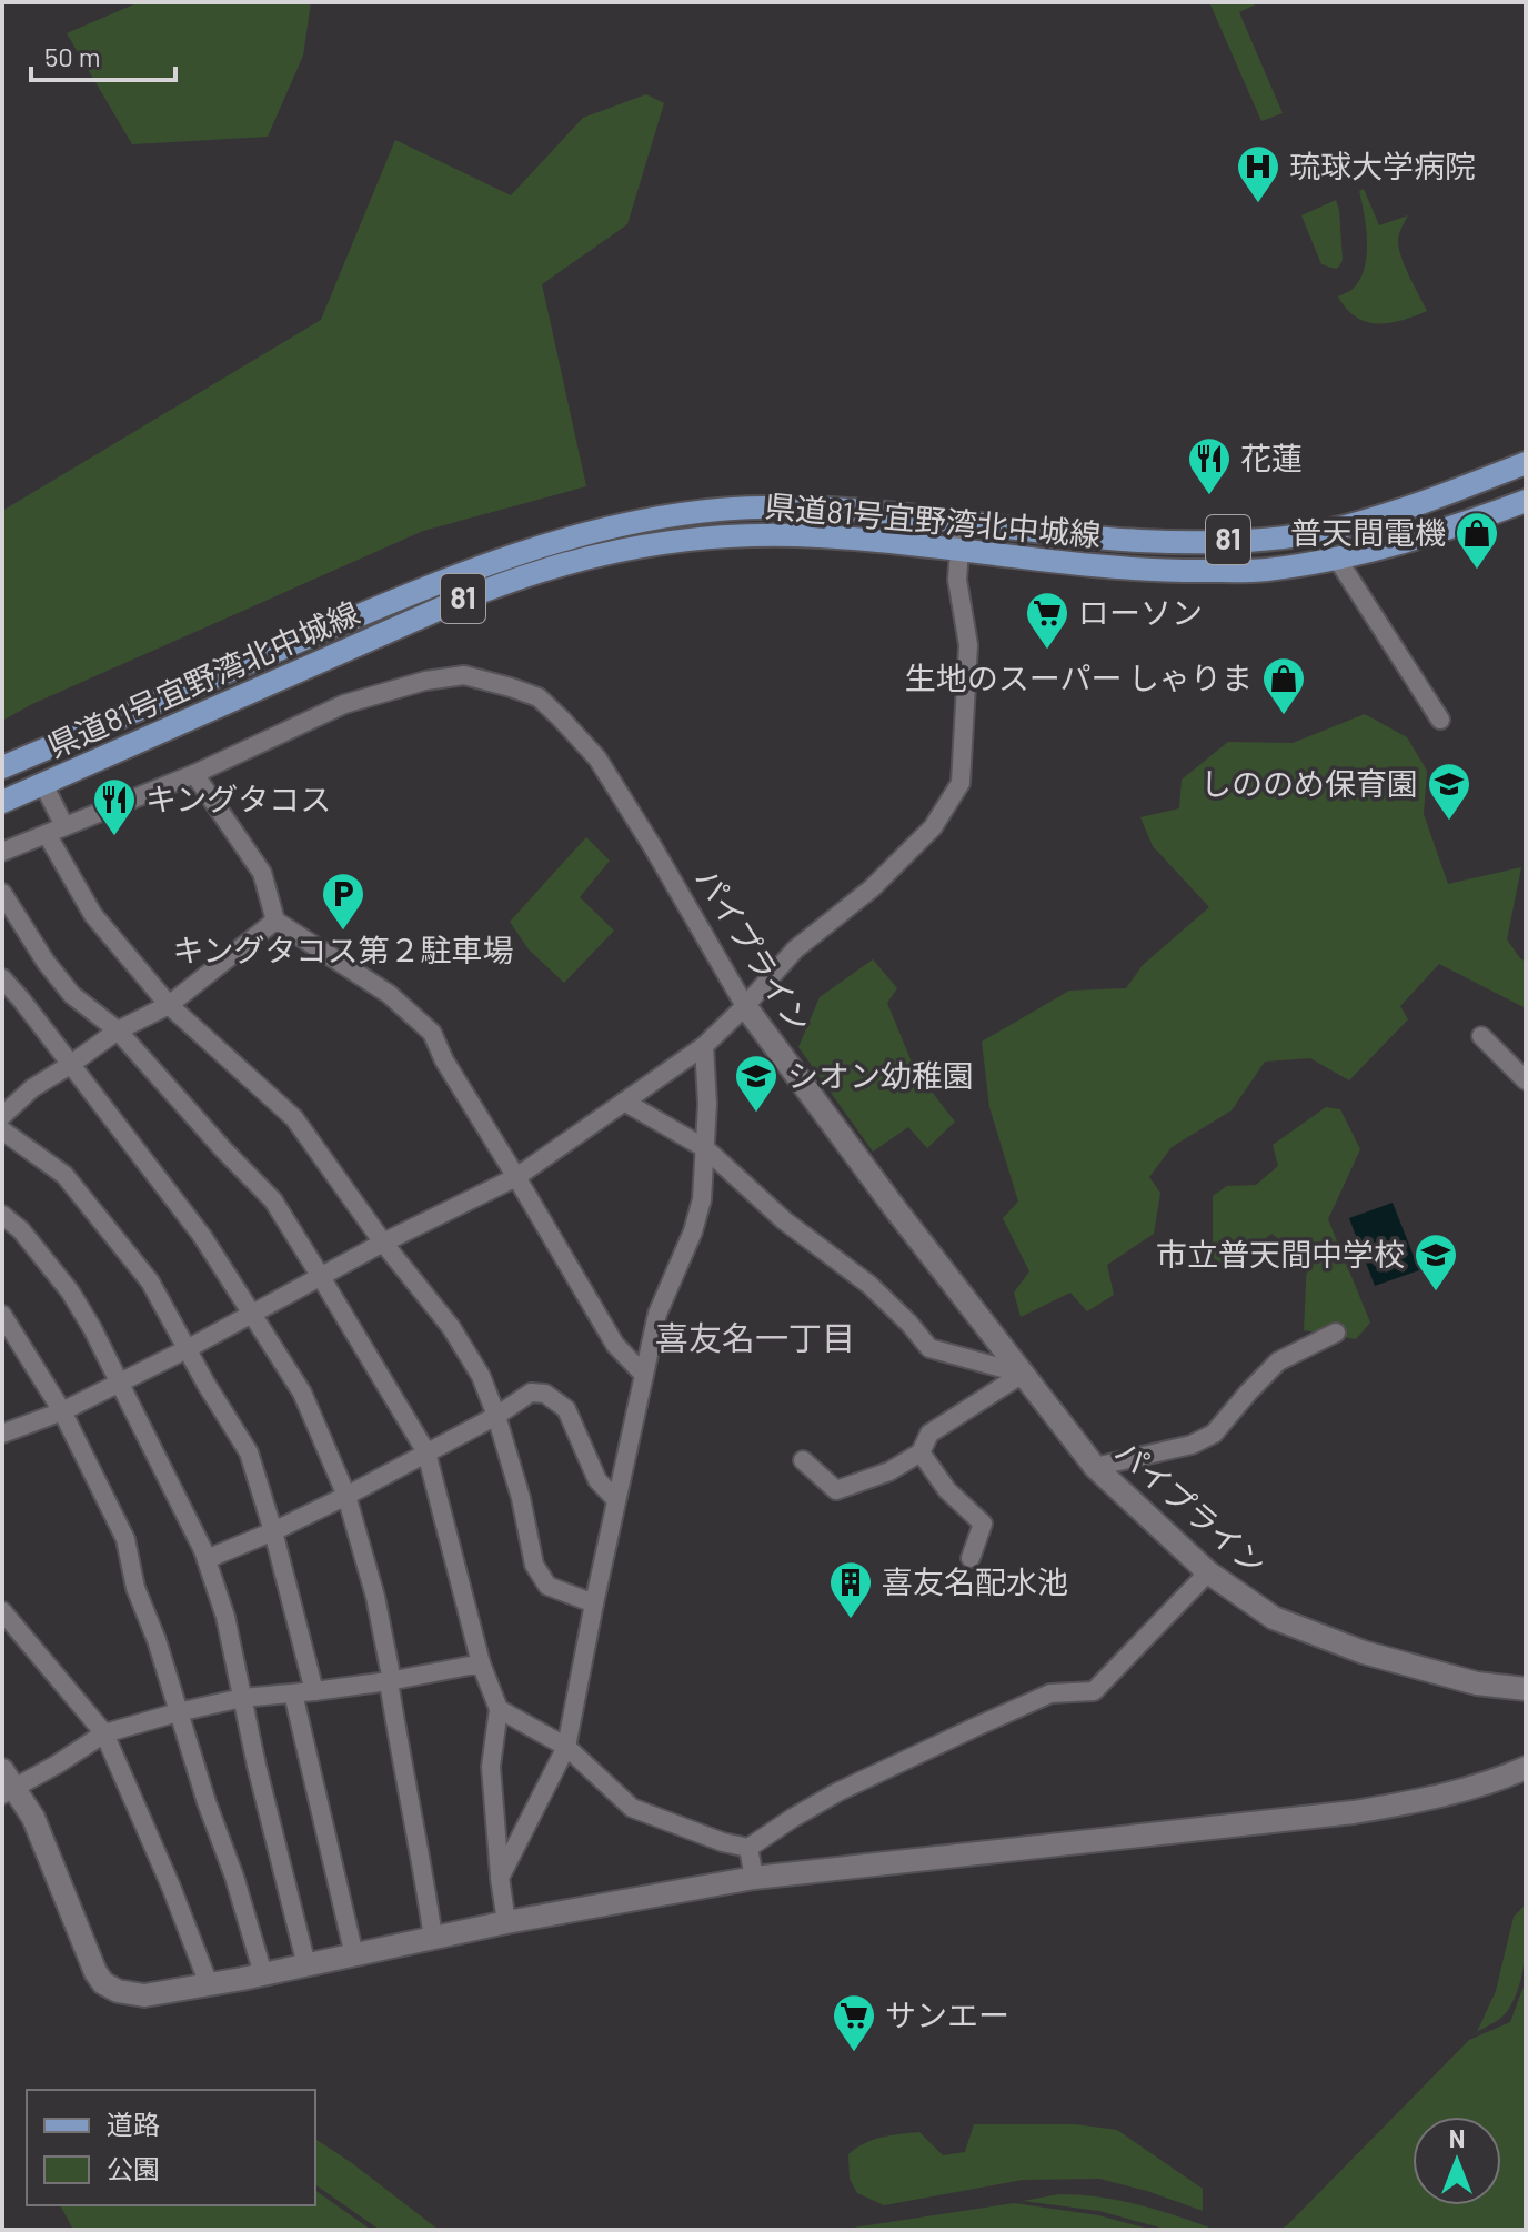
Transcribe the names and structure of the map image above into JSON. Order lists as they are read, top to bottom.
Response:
{
  "streets": {
    "main road": ["県道81号宜野湾北中城線", "81"],
    "street": ["パイプライン"]
  },
  "districts": ["喜友名一丁目"],
  "places": {
    "hospital": ["琉球大学病院"],
    "restaurant": ["花蓮", "キングタコス"],
    "shop": ["普天間電機", "生地のスーパー しゃりま"],
    "supermarket": ["ローソン", "サンエー"],
    "school or university": ["しののめ保育園", "シオン幼稚園", "市立普天間中学校"],
    "parking": ["キングタコス第２駐車場"],
    "building": ["喜友名配水池"]
  },
  "legend": ["道路", "公園"],
  "scale_bar": "50 m",
  "north": "top"
}
